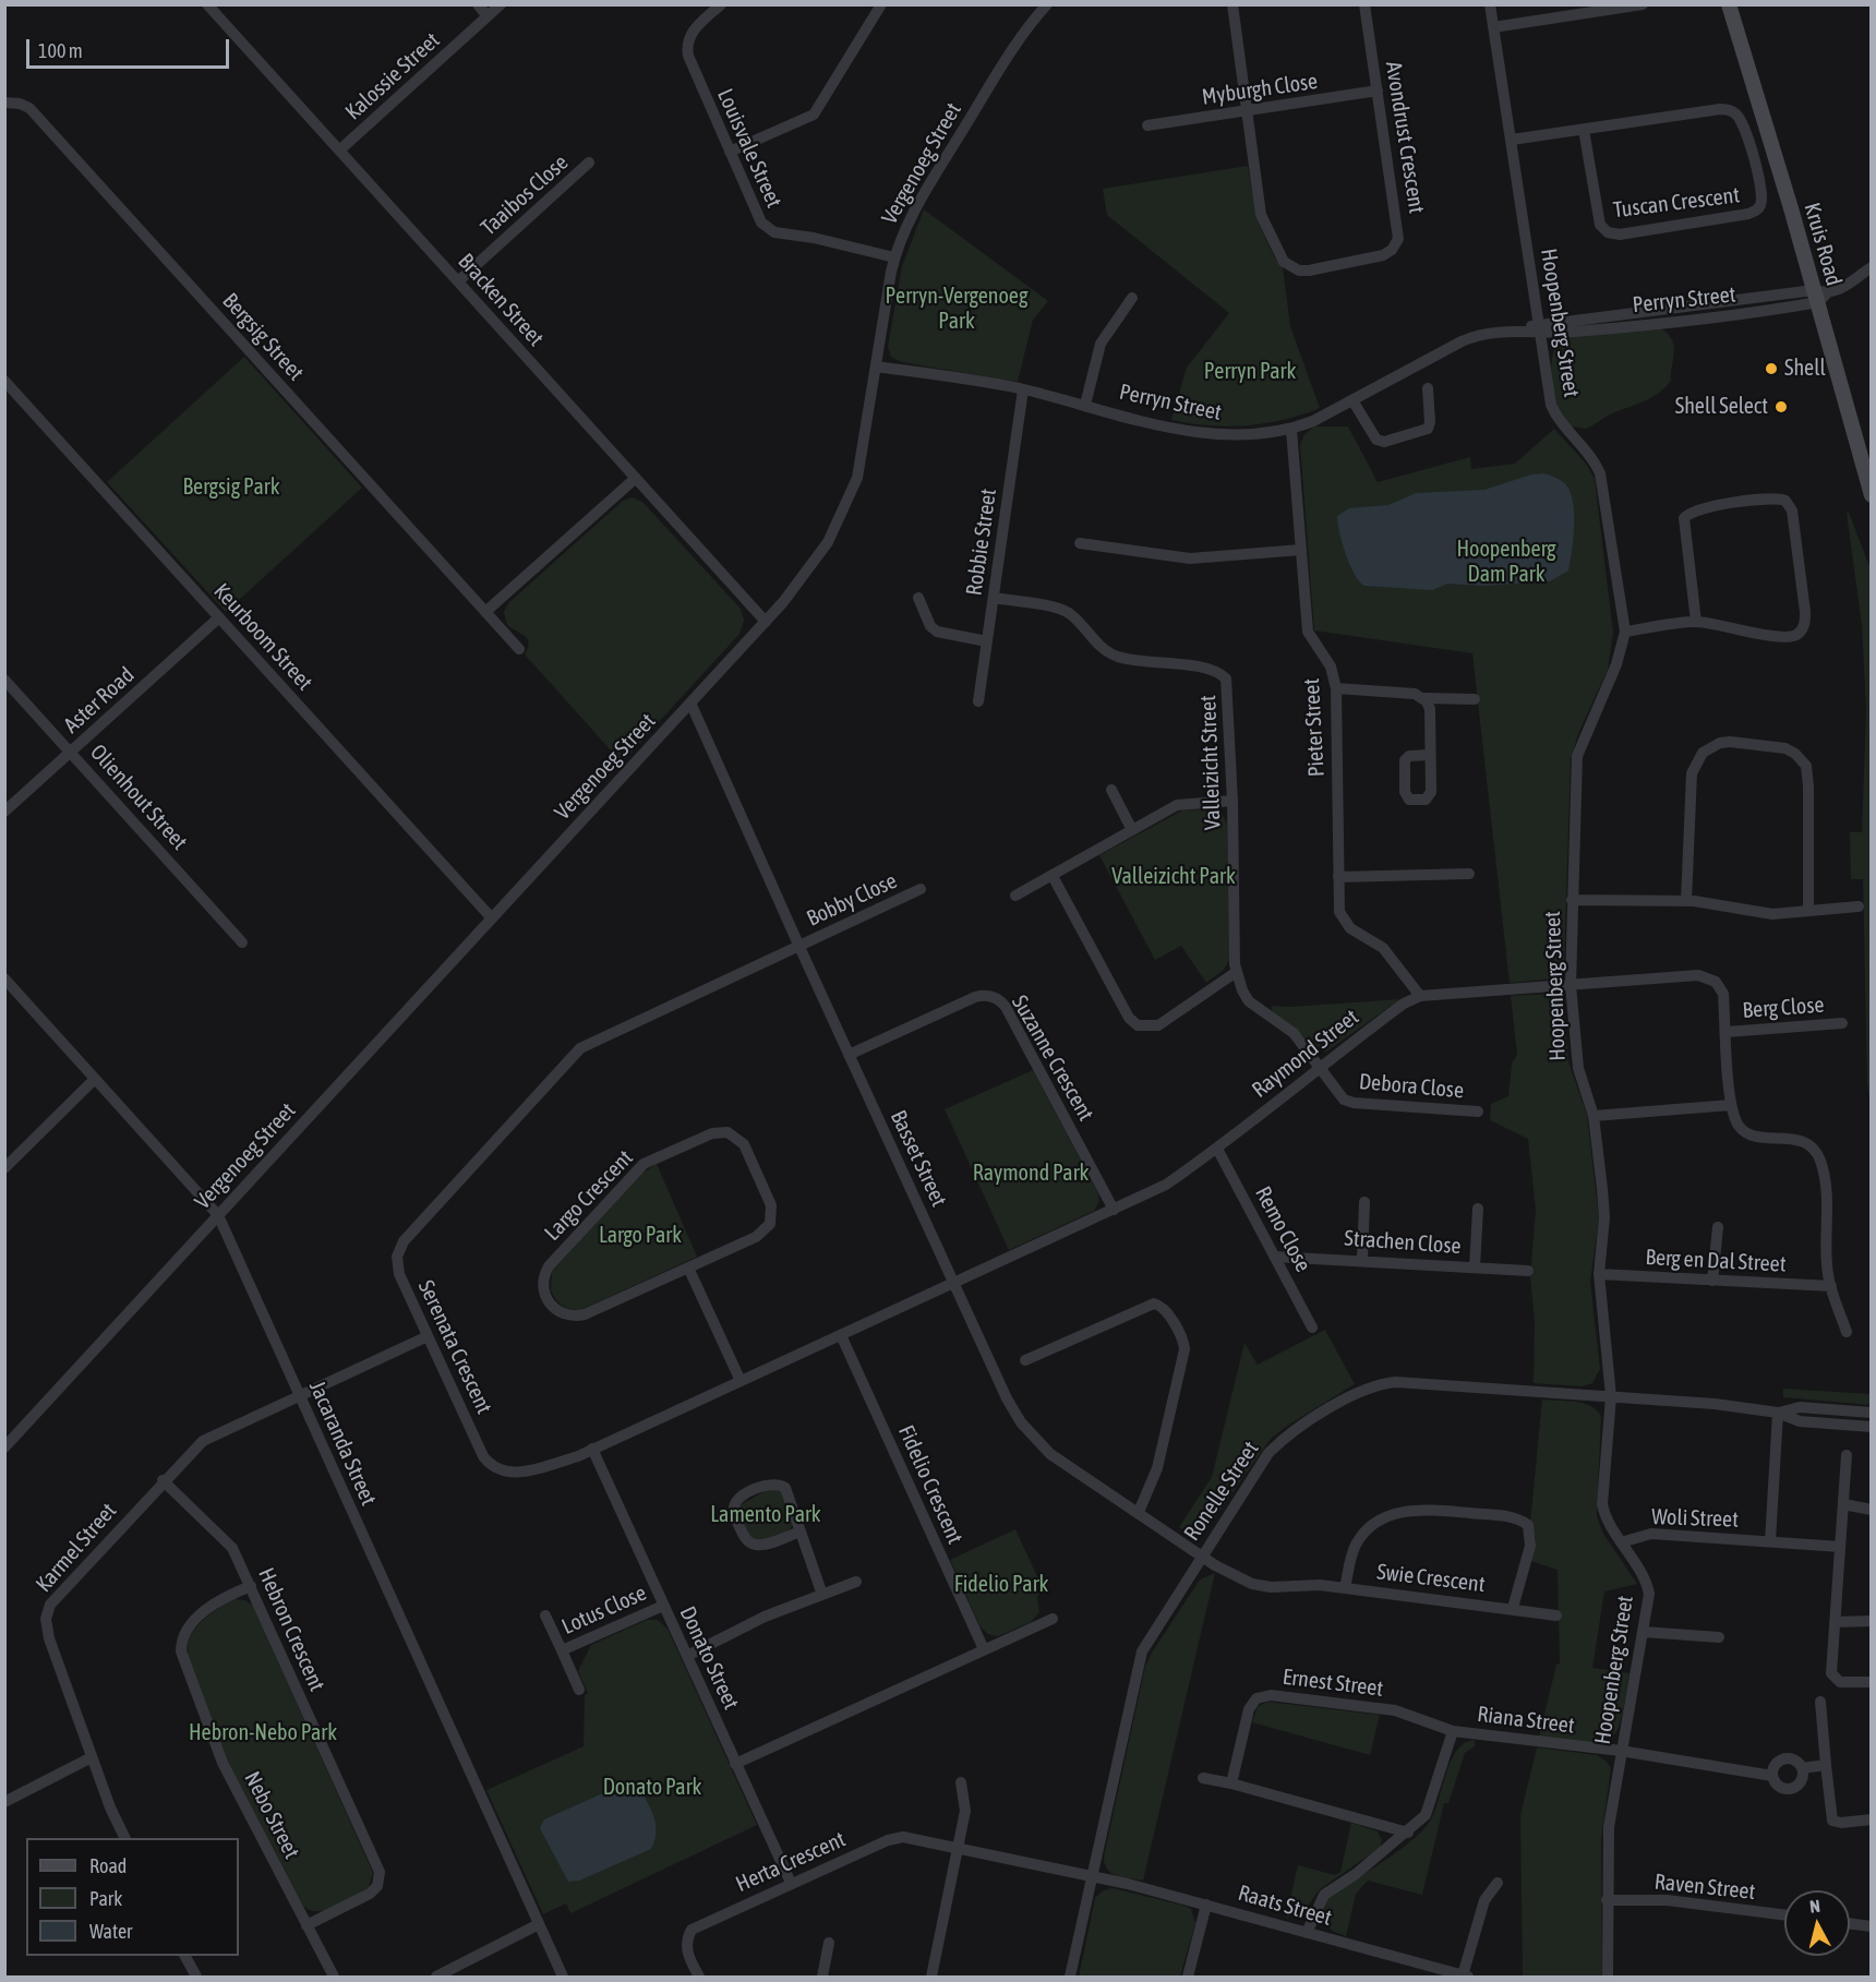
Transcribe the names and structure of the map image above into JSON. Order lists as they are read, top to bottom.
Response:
{
  "streets": {
    "street": [
      "Kalossie Street",
      "Myburgh Close",
      "Avondrust Crescent",
      "Louisvale Street",
      "Vergenoeg Street",
      "Taaibos Close",
      "Tuscan Crescent",
      "Kruis Road",
      "Bracken Street",
      "Perryn Street",
      "Hoopenberg Street",
      "Bergsig Street",
      "Robbie Street",
      "Keurboom Street",
      "Aster Road",
      "Pieter Street",
      "Valleizicht Street",
      "Olienhout Street",
      "Bobby Close",
      "Berg Close",
      "Raymond Street",
      "Suzanne Crescent",
      "Debora Close",
      "Basset Street",
      "Largo Crescent",
      "Remo Close",
      "Strachen Close",
      "Berg en Dal Street",
      "Serenata Crescent",
      "Jacaranda Street",
      "Fidelio Crescent",
      "Ronelle Street",
      "Woli Street",
      "Karmel Street",
      "Swie Crescent",
      "Lotus Close",
      "Hebron Crescent",
      "Donato Street",
      "Ernest Street",
      "Riana Street",
      "Nebo Street",
      "Herta Crescent",
      "Raven Street",
      "Raats Street"
    ]
  },
  "crossings": [
    ["Kalossie Street", "Bracken Street"],
    ["Myburgh Close", "Avondrust Crescent"],
    ["Louisvale Street", "Vergenoeg Street"],
    ["Vergenoeg Street", "Bracken Street"],
    ["Vergenoeg Street", "Perryn Street"],
    ["Vergenoeg Street", "Keurboom Street"],
    ["Vergenoeg Street", "Basset Street"],
    ["Vergenoeg Street", "Jacaranda Street"],
    ["Taaibos Close", "Bracken Street"],
    ["Tuscan Crescent", "Hoopenberg Street"],
    ["Kruis Road", "Perryn Street"],
    ["Perryn Street", "Hoopenberg Street"],
    ["Perryn Street", "Robbie Street"],
    ["Perryn Street", "Pieter Street"],
    ["Hoopenberg Street", "Raymond Street"],
    ["Hoopenberg Street", "Berg en Dal Street"],
    ["Hoopenberg Street", "Ronelle Street"],
    ["Hoopenberg Street", "Woli Street"],
    ["Hoopenberg Street", "Riana Street"],
    ["Hoopenberg Street", "Raven Street"],
    ["Robbie Street", "Valleizicht Street"],
    ["Keurboom Street", "Aster Road"],
    ["Aster Road", "Olienhout Street"],
    ["Pieter Street", "Raymond Street"],
    ["Valleizicht Street", "Raymond Street"],
    ["Valleizicht Street", "Debora Close"],
    ["Bobby Close", "Basset Street"],
    ["Bobby Close", "Serenata Crescent"],
    ["Berg Close", "Raymond Street"],
    ["Raymond Street", "Suzanne Crescent"],
    ["Raymond Street", "Debora Close"],
    ["Raymond Street", "Basset Street"],
    ["Raymond Street", "Remo Close"],
    ["Raymond Street", "Serenata Crescent"],
    ["Suzanne Crescent", "Basset Street"],
    ["Basset Street", "Serenata Crescent"],
    ["Basset Street", "Ronelle Street"],
    ["Basset Street", "Swie Crescent"],
    ["Remo Close", "Strachen Close"],
    ["Serenata Crescent", "Fidelio Crescent"],
    ["Serenata Crescent", "Karmel Street"],
    ["Serenata Crescent", "Donato Street"],
    ["Jacaranda Street", "Karmel Street"],
    ["Ronelle Street", "Swie Crescent"],
    ["Ronelle Street", "Herta Crescent"],
    ["Ronelle Street", "Raats Street"],
    ["Karmel Street", "Hebron Crescent"],
    ["Lotus Close", "Donato Street"],
    ["Hebron Crescent", "Nebo Street"],
    ["Donato Street", "Herta Crescent"],
    ["Ernest Street", "Riana Street"],
    ["Riana Street", "Raats Street"],
    ["Herta Crescent", "Raats Street"]
  ],
  "parks": [
    "Perryn-Vergenoeg Park",
    "Perryn Park",
    "Bergsig Park",
    "Hoopenberg Dam Park",
    "Valleizicht Park",
    "Raymond Park",
    "Largo Park",
    "Lamento Park",
    "Fidelio Park",
    "Hebron-Nebo Park",
    "Donato Park"
  ],
  "places": ["Shell", "Shell Select"],
  "legend": ["Road", "Park", "Water"],
  "scale_bar": "100 m",
  "north": "top"
}
